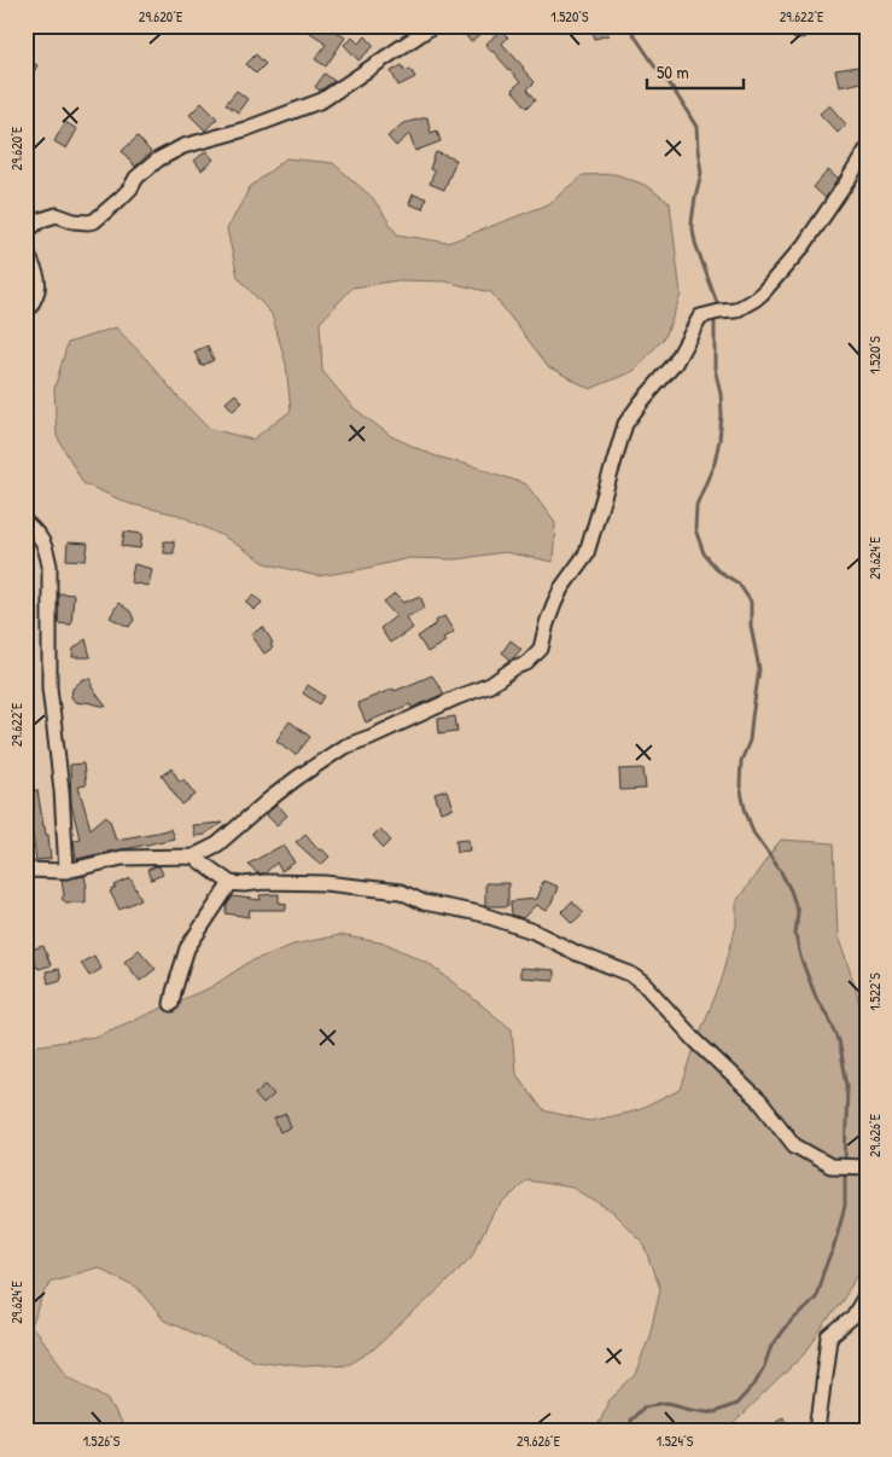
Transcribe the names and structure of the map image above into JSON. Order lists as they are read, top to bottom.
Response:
{
  "scale_bar": "50 m",
  "coordinates": [
    "29.620°E",
    "1.520°S",
    "29.622°E",
    "29.624°E",
    "1.522°S",
    "29.626°E",
    "1.526°S",
    "1.524°S"
  ]
}
